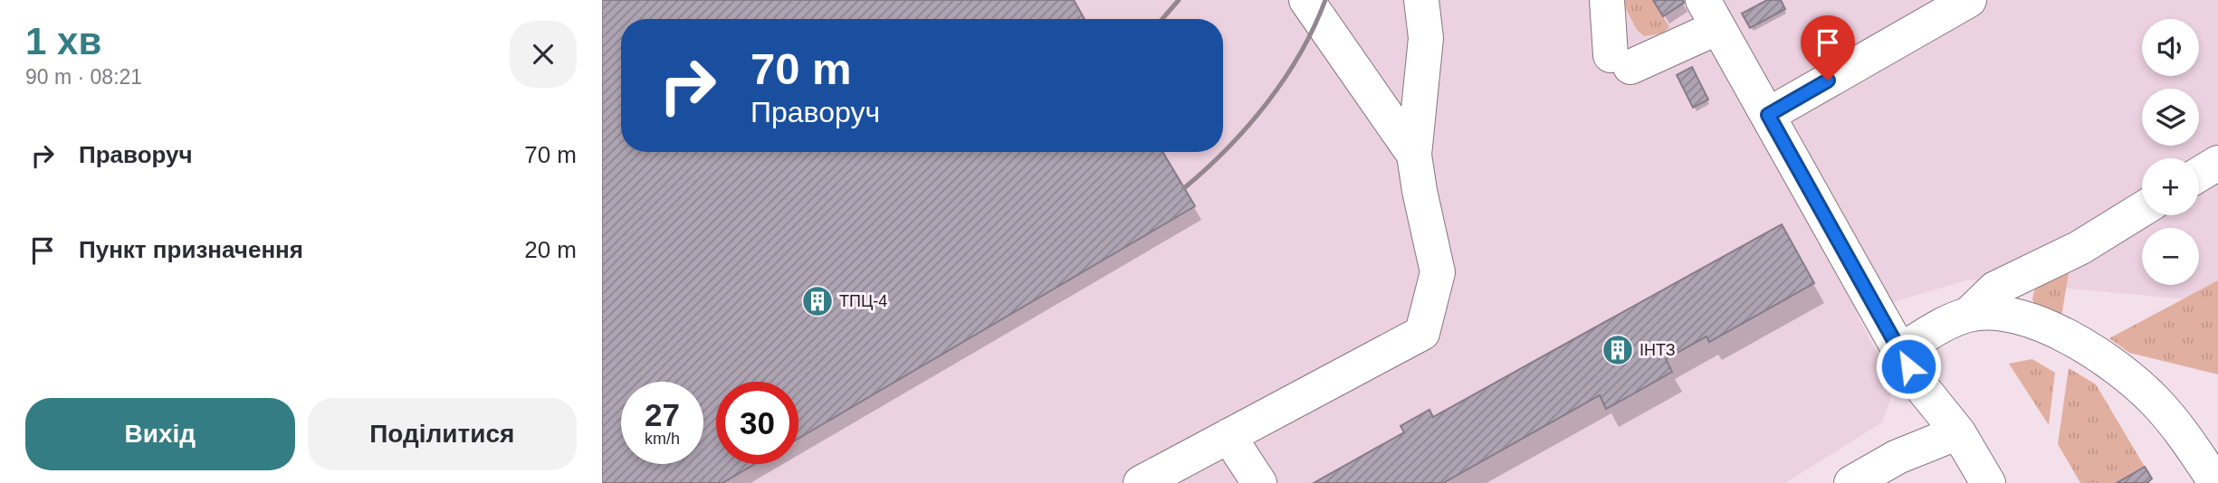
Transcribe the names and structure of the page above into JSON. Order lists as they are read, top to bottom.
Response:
{
  "places": {
    "building": ["ТПЦ-4", "ІНТЗ"]
  },
  "page": {
    "heading": ["1 хв", "90 m · 08:21"],
    "map_buttons": ["+", "−"],
    "turn": ["70 m", "Праворуч"],
    "list": [
      {
        "name": "Праворуч",
        "value": "70 m"
      },
      {
        "name": "Пункт призначення",
        "value": "20 m"
      }
    ],
    "speed": "27 km/h",
    "limit": "30",
    "buttons": ["Вихід", "Поділитися"]
  }
}
